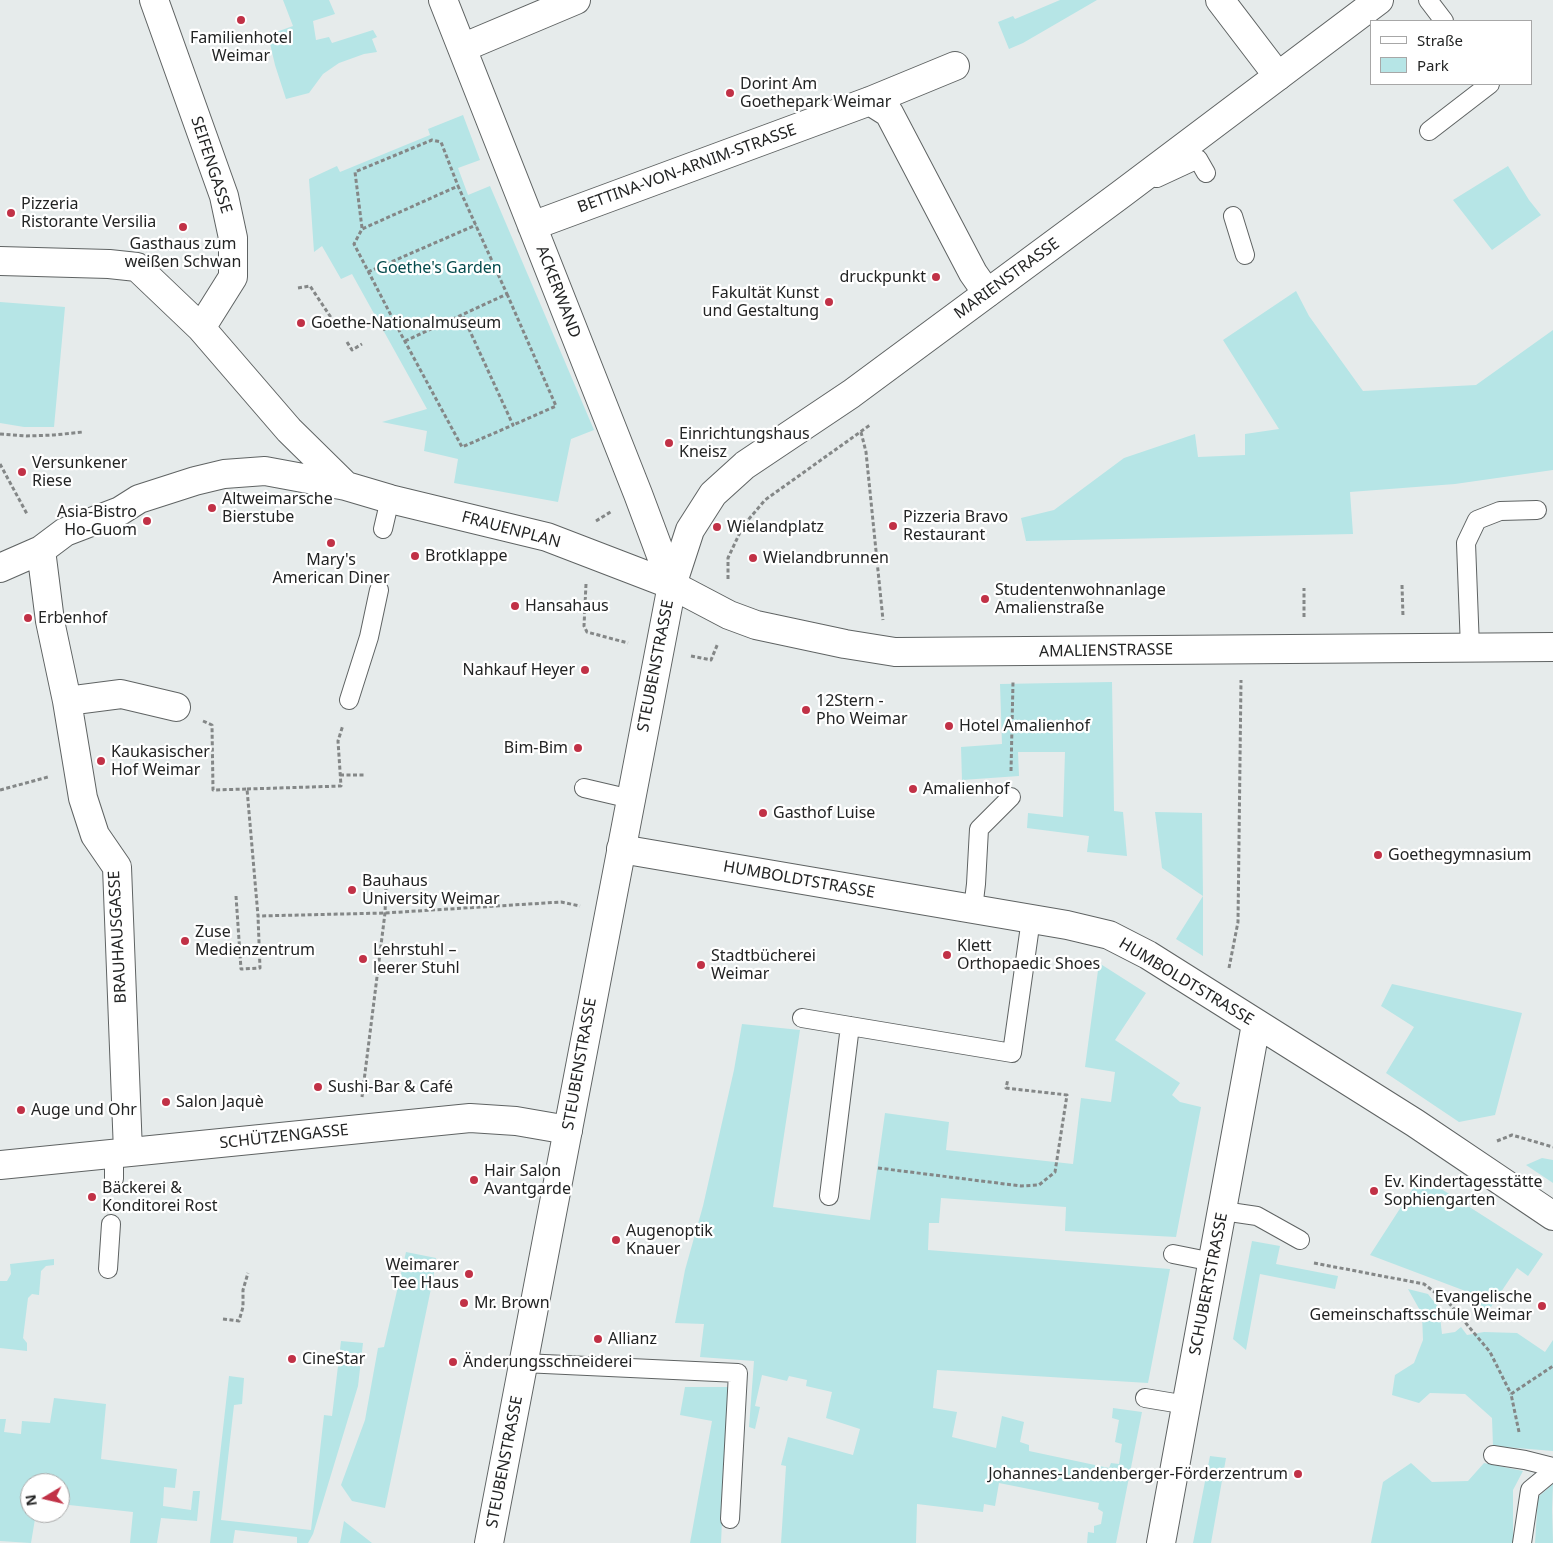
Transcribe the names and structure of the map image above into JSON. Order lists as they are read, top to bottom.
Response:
{
  "streets": {
    "street": [
      "SEIFENGASSE",
      "BETTINA-VON-ARNIM-STRASSE",
      "MARIENSTRASSE",
      "ACKERWAND",
      "FRAUENPLAN",
      "AMALIENSTRASSE",
      "STEUBENSTRASSE",
      "HUMBOLDTSTRASSE",
      "BRAUHAUSGASSE",
      "SCHÜTZENGASSE",
      "SCHUBERTSTRASSE"
    ]
  },
  "crossings": [
    ["SEIFENGASSE", "FRAUENPLAN"],
    ["BETTINA-VON-ARNIM-STRASSE", "ACKERWAND"],
    ["MARIENSTRASSE", "ACKERWAND"],
    ["MARIENSTRASSE", "FRAUENPLAN"],
    ["MARIENSTRASSE", "AMALIENSTRASSE"],
    ["MARIENSTRASSE", "STEUBENSTRASSE"],
    ["ACKERWAND", "FRAUENPLAN"],
    ["ACKERWAND", "AMALIENSTRASSE"],
    ["ACKERWAND", "STEUBENSTRASSE"],
    ["FRAUENPLAN", "AMALIENSTRASSE"],
    ["FRAUENPLAN", "STEUBENSTRASSE"],
    ["FRAUENPLAN", "BRAUHAUSGASSE"],
    ["AMALIENSTRASSE", "STEUBENSTRASSE"],
    ["STEUBENSTRASSE", "HUMBOLDTSTRASSE"],
    ["STEUBENSTRASSE", "SCHÜTZENGASSE"],
    ["HUMBOLDTSTRASSE", "SCHUBERTSTRASSE"],
    ["BRAUHAUSGASSE", "SCHÜTZENGASSE"]
  ],
  "parks": ["Goethe's Garden"],
  "places": [
    "Familienhotel Weimar",
    "Dorint Am Goethepark Weimar",
    "Pizzeria Ristorante Versilia",
    "Gasthaus zum weißen Schwan",
    "druckpunkt",
    "Fakultät Kunst und Gestaltung",
    "Goethe-Nationalmuseum",
    "Einrichtungshaus Kneisz",
    "Versunkener Riese",
    "Altweimarsche Bierstube",
    "Asia-Bistro Ho-Guom",
    "Pizzeria Bravo Restaurant",
    "Wielandplatz",
    "Mary's American Diner",
    "Brotklappe",
    "Wielandbrunnen",
    "Studentenwohnanlage Amalienstraße",
    "Hansahaus",
    "Erbenhof",
    "Nahkauf Heyer",
    "12Stern - Pho Weimar",
    "Hotel Amalienhof",
    "Bim-Bim",
    "Kaukasischer Hof Weimar",
    "Amalienhof",
    "Gasthof Luise",
    "Goethegymnasium",
    "Bauhaus University Weimar",
    "Zuse Medienzentrum",
    "Klett Orthopaedic Shoes",
    "Lehrstuhl – leerer Stuhl",
    "Stadtbücherei Weimar",
    "Sushi-Bar & Café",
    "Salon Jaquè",
    "Auge und Ohr",
    "Hair Salon Avantgarde",
    "Ev. Kindertagesstätte Sophiengarten",
    "Bäckerei & Konditorei Rost",
    "Augenoptik Knauer",
    "Weimarer Tee Haus",
    "Mr. Brown",
    "Evangelische Gemeinschaftsschule Weimar",
    "Allianz",
    "CineStar",
    "Änderungsschneiderei",
    "Johannes-Landenberger-Förderzentrum"
  ],
  "legend": ["Straße", "Park"],
  "north": "left"
}
